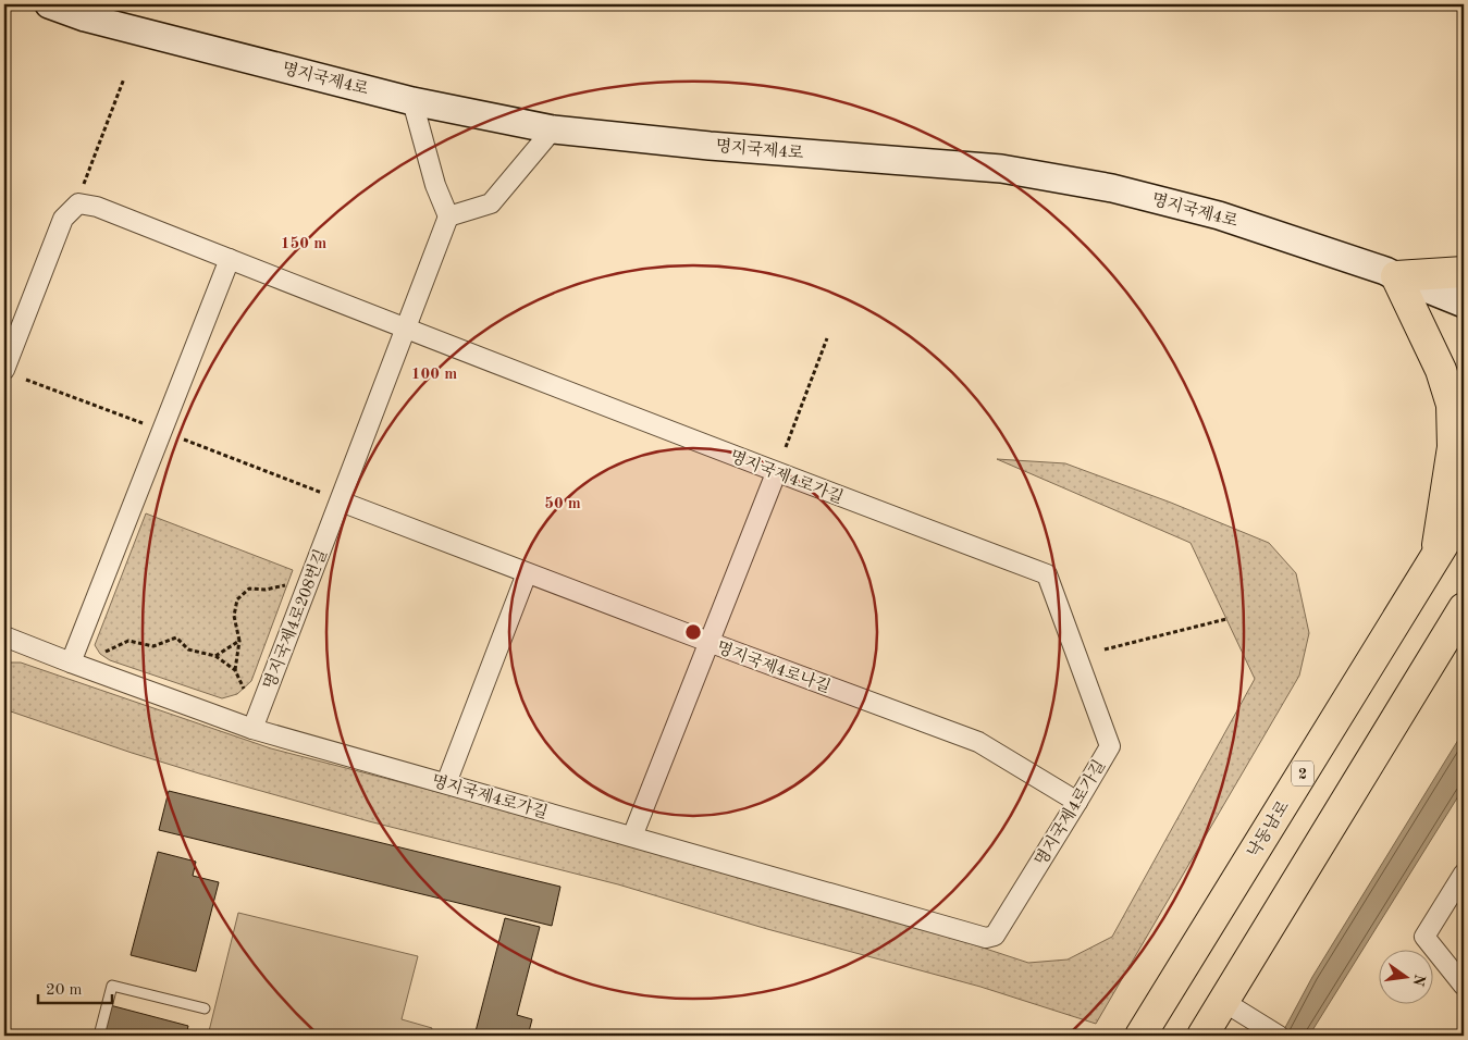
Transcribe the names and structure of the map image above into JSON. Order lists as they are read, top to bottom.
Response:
{
  "streets": {
    "main road": ["명지국제4로", "2", "낙동남로"],
    "street": ["명지국제4로가길", "명지국제4로208번길", "명지국제4로나길"]
  },
  "crossings": [
    ["명지국제4로가길", "명지국제4로208번길"],
    ["명지국제4로가길", "명지국제4로나길"],
    ["명지국제4로208번길", "명지국제4로나길"]
  ],
  "scale_bar": "20 m",
  "north": "right",
  "rings": ["150 m", "100 m", "50 m"]
}
